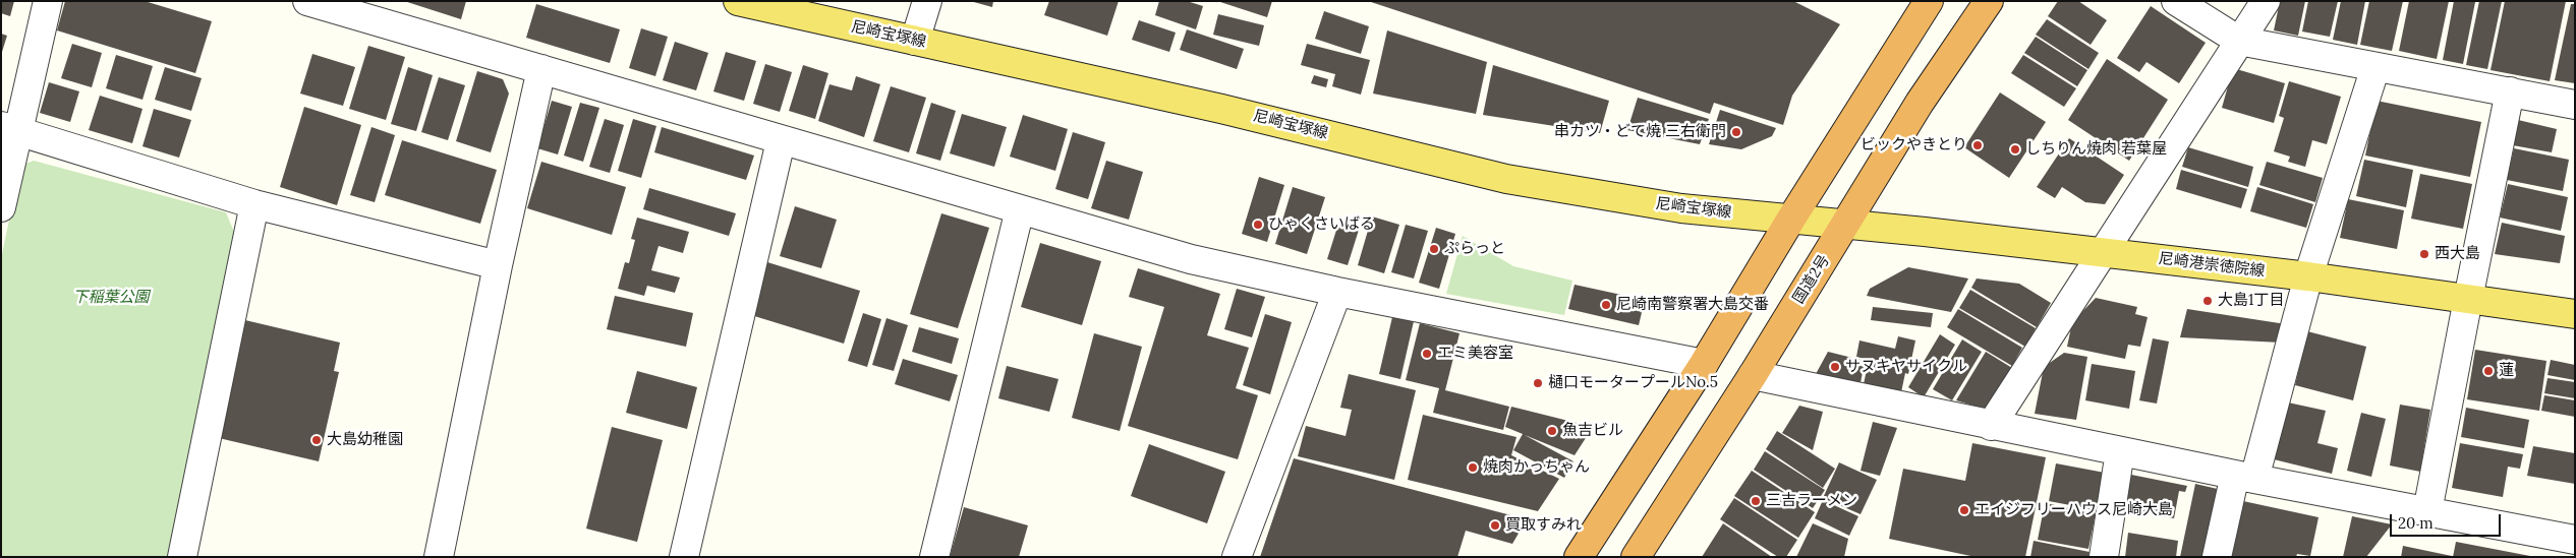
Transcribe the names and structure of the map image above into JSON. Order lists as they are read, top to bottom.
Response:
{
  "streets": {
    "highway": ["国道2号"],
    "main road": ["尼崎宝塚線", "尼崎港崇徳院線"]
  },
  "crossings": [
    ["尼崎宝塚線", "尼崎港崇徳院線"],
    ["尼崎宝塚線", "国道2号"],
    ["尼崎港崇徳院線", "国道2号"]
  ],
  "parks": ["下稲葉公園"],
  "places": [
    "串カツ・どて焼 三右衛門",
    "ビックやきとり",
    "しちりん焼肉 若葉屋",
    "ひゃくさいばる",
    "ぷらっと",
    "西大島",
    "大島1丁目",
    "尼崎南警察署大島交番",
    "エミ美容室",
    "サヌキヤサイクル",
    "蓮",
    "樋口モータープールNo.5",
    "魚吉ビル",
    "大島幼稚園",
    "焼肉かっちゃん",
    "三吉ラーメン",
    "エイジフリーハウス尼崎大島",
    "買取すみれ"
  ],
  "scale_bar": "20 m"
}
